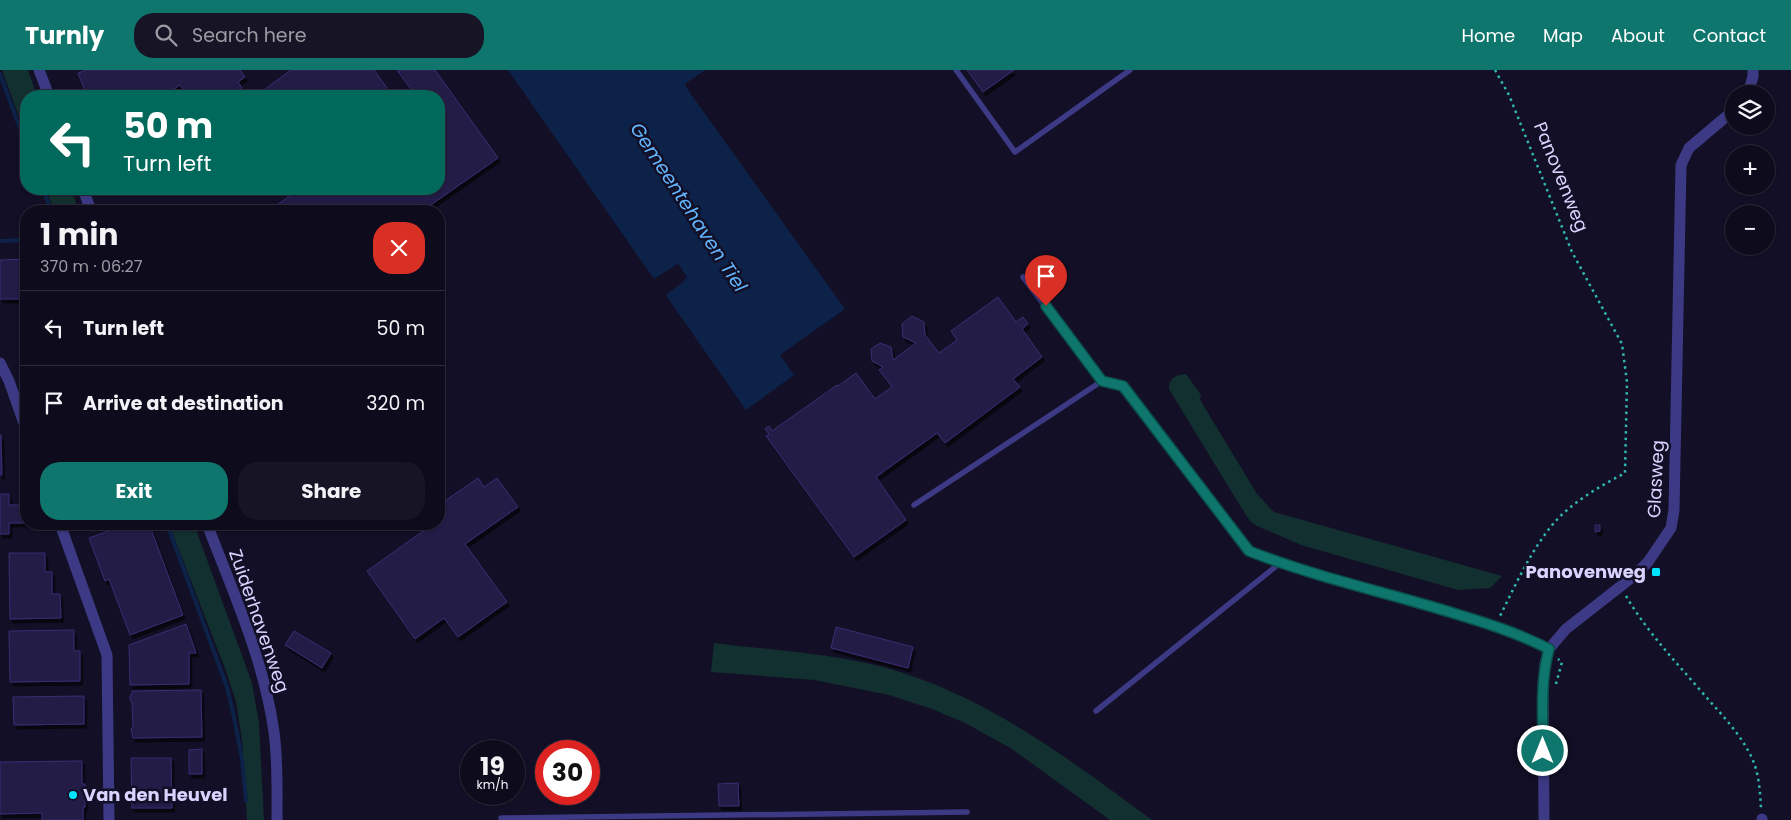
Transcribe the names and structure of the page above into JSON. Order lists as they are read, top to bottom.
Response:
{
  "streets": {
    "street": ["Glasweg", "Zuiderhavenweg"],
    "path": ["Panovenweg"]
  },
  "water": ["Gemeentehaven Tiel"],
  "places": {
    "transit": ["Panovenweg"],
    "other": ["Van den Heuvel"]
  },
  "page": {
    "header": "Turnly",
    "search": "Search here",
    "nav": [
      "Home",
      "Map",
      "About",
      "Contact"
    ],
    "map_buttons": ["+", "−"],
    "turn": ["50 m", "Turn left"],
    "heading": ["1 min", "370 m · 06:27"],
    "list": [
      {
        "name": "Turn left",
        "value": "50 m"
      },
      {
        "name": "Arrive at destination",
        "value": "320 m"
      }
    ],
    "buttons": ["Exit", "Share"],
    "speed": "19 km/h",
    "limit": "30"
  }
}
